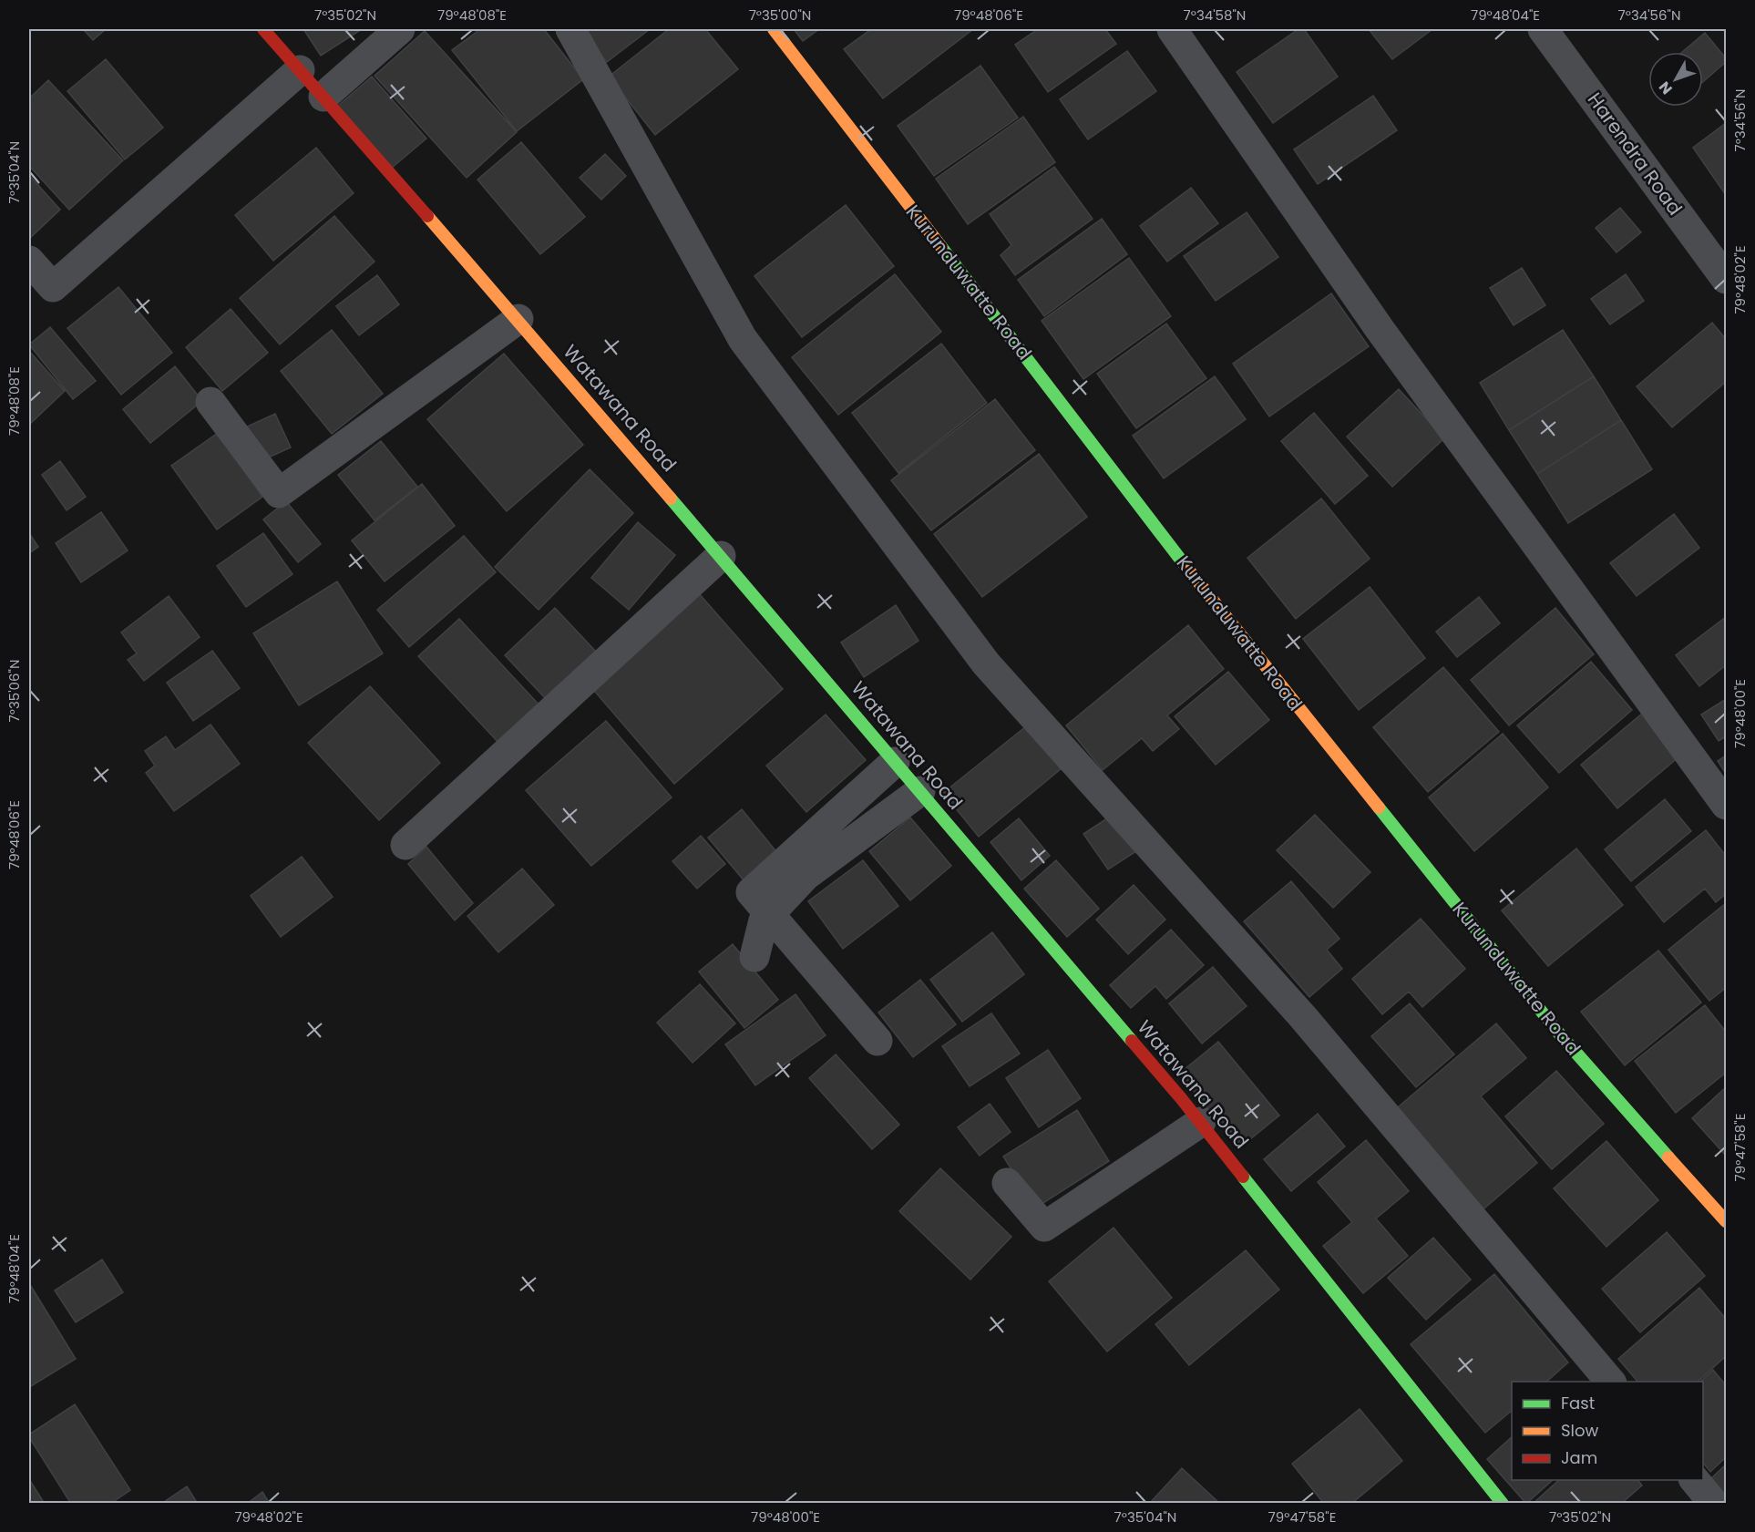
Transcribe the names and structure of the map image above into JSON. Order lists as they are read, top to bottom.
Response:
{
  "streets": {
    "street": ["Harendra Road", "Kurunduwatte Road", "Watawana Road"]
  },
  "legend": ["Fast", "Slow", "Jam"],
  "north": "bottom left",
  "coordinates": [
    "7°35'02\"N",
    "79°48'08\"E",
    "7°35'00\"N",
    "79°48'06\"E",
    "7°34'58\"N",
    "79°48'04\"E",
    "7°34'56\"N",
    "7°35'04\"N",
    "79°48'02\"E",
    "7°35'06\"N",
    "79°48'00\"E",
    "79°47'58\"E"
  ]
}
